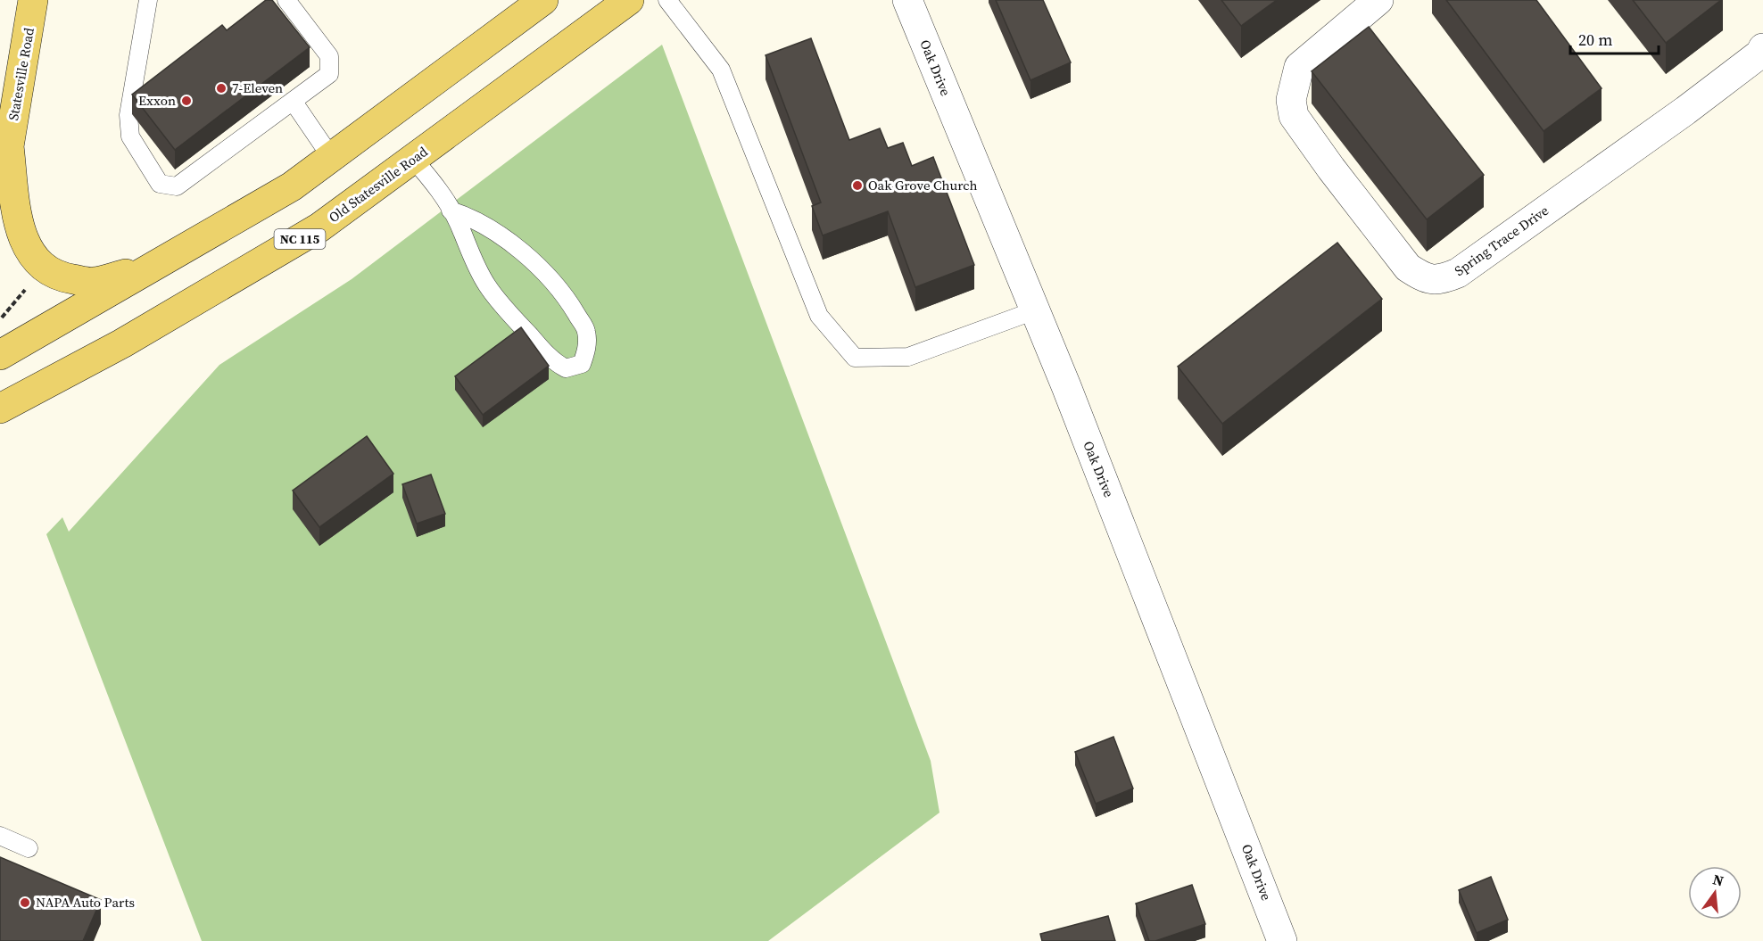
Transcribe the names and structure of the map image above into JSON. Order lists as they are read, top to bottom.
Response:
{
  "streets": {
    "main road": ["Statesville Road", "Old Statesville Road", "NC 115"],
    "street": ["Oak Drive", "Spring Trace Drive"]
  },
  "places": [
    "7-Eleven",
    "Exxon",
    "Oak Grove Church",
    "NAPA Auto Parts"
  ],
  "scale_bar": "20 m",
  "north": "top"
}
